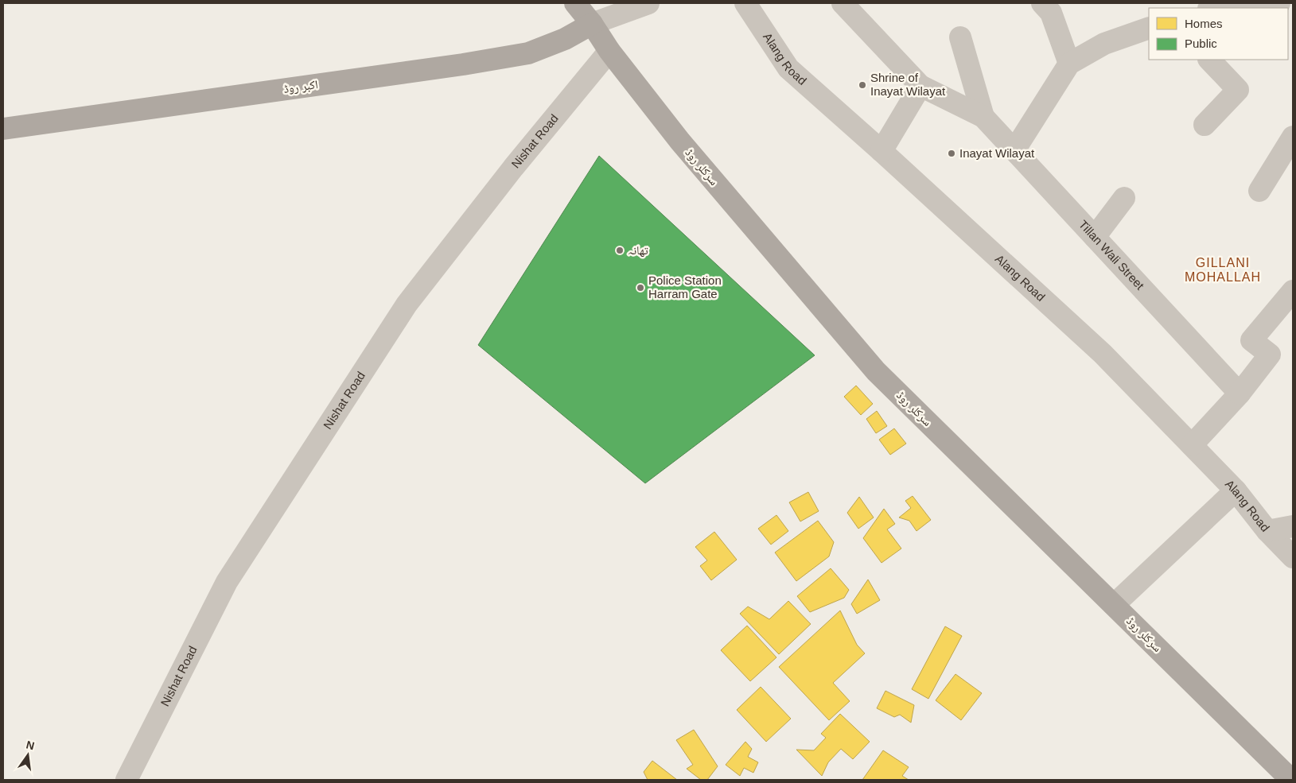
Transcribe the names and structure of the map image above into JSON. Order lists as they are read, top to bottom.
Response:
{
  "streets": {
    "main road": ["اکبر روڈ", "سرکلر روڈ"],
    "street": ["Alang Road", "Nishat Road", "Tillan Wali Street"]
  },
  "crossings": [
    ["اکبر روڈ", "سرکلر روڈ"],
    ["Nishat Road", "سرکلر روڈ"]
  ],
  "districts": ["GILLANI MOHALLAH"],
  "places": [
    "Shrine of Inayat Wilayat",
    "Inayat Wilayat",
    "تھانہ",
    "Police Station Harram Gate"
  ],
  "legend": ["Homes", "Public"],
  "north": "top"
}
